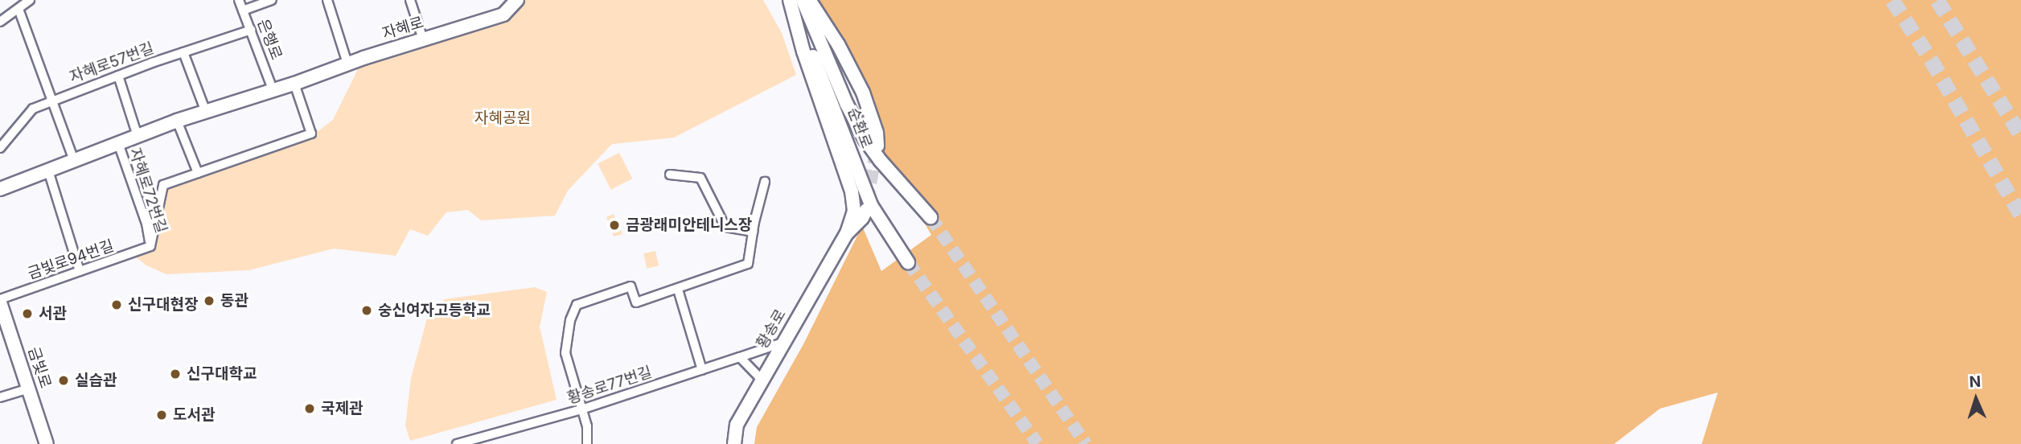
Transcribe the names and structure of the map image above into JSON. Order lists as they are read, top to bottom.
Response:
{
  "streets": {
    "main road": [
      "자혜로",
      "순환로",
      "황송로",
      "금빛로"
    ],
    "street": [
      "은행로",
      "자혜로57번길",
      "자혜로72번길",
      "금빛로94번길",
      "황송로77번길"
    ]
  },
  "crossings": [
    ["자혜로", "은행로"],
    ["자혜로", "자혜로72번길"],
    ["은행로", "자혜로57번길"],
    ["자혜로72번길", "금빛로94번길"],
    ["금빛로94번길", "금빛로"],
    ["황송로", "황송로77번길"]
  ],
  "parks": ["자혜공원"],
  "places": [
    "금광래미안테니스장",
    "동관",
    "신구대현장",
    "숭신여자고등학교",
    "서관",
    "신구대학교",
    "실습관",
    "국제관",
    "도서관"
  ],
  "north": "top"
}
